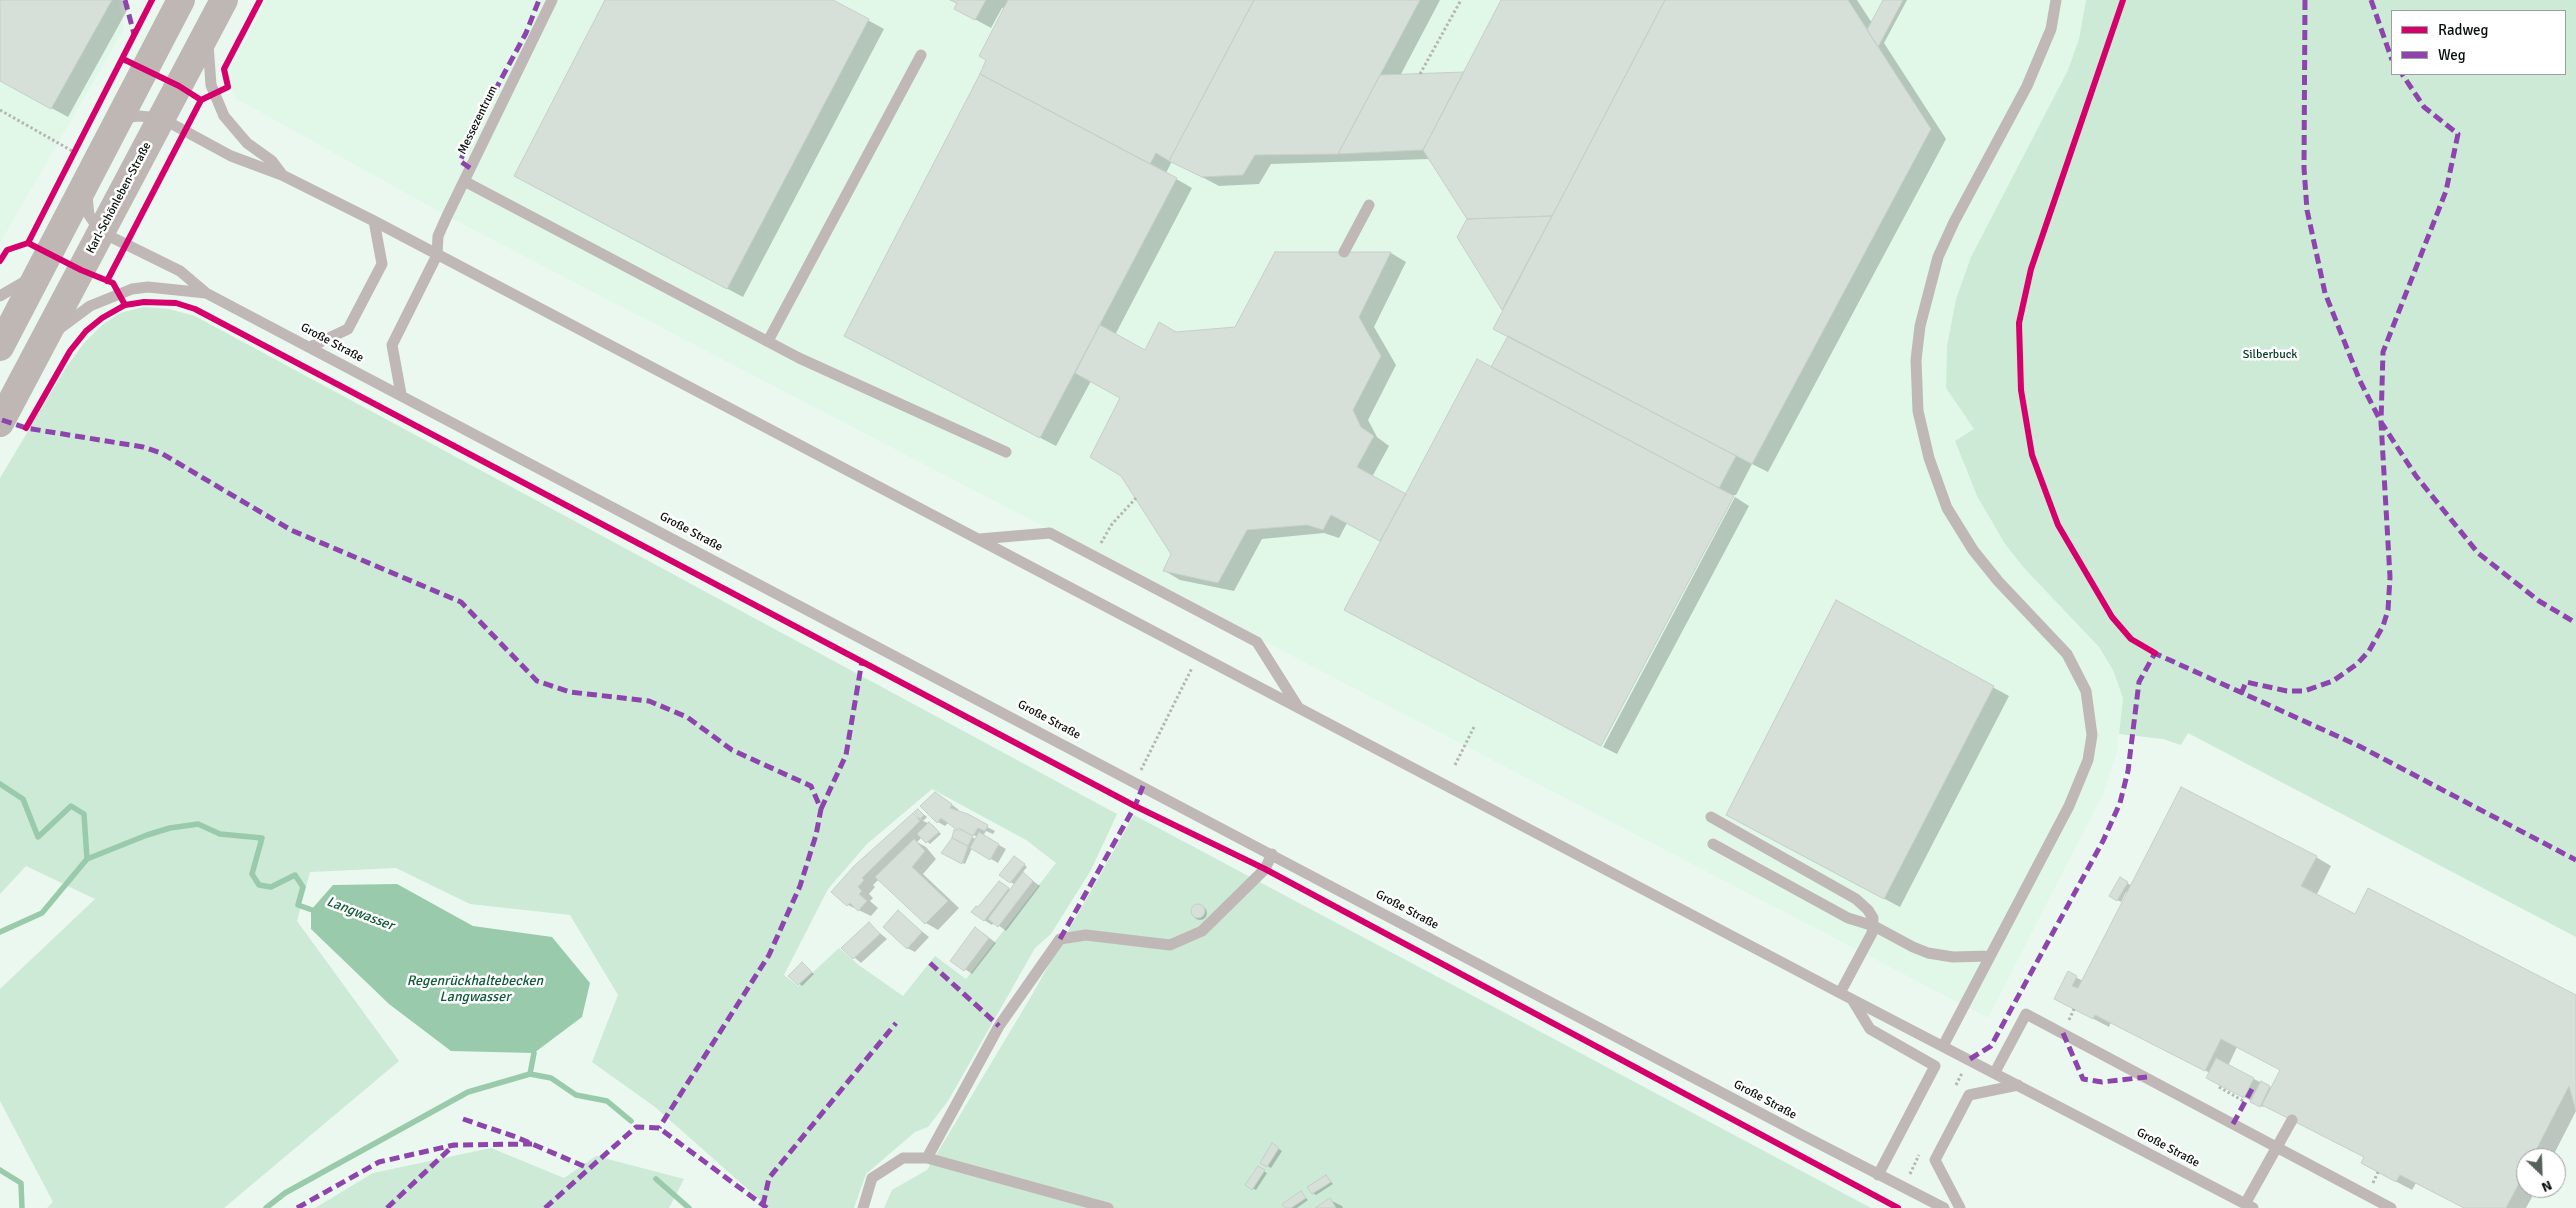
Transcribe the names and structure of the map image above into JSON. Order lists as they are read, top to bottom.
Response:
{
  "streets": {
    "main road": ["Karl-Schönleben-Straße"],
    "lane": ["Messezentrum", "Große Straße"]
  },
  "crossings": [
    ["Messezentrum", "Große Straße"],
    ["Karl-Schönleben-Straße", "Große Straße"]
  ],
  "water": ["Langwasser", "Regenrückhaltebecken Langwasser"],
  "parks": ["Silberbuck"],
  "legend": ["Radweg", "Weg"],
  "north": "bottom right"
}
